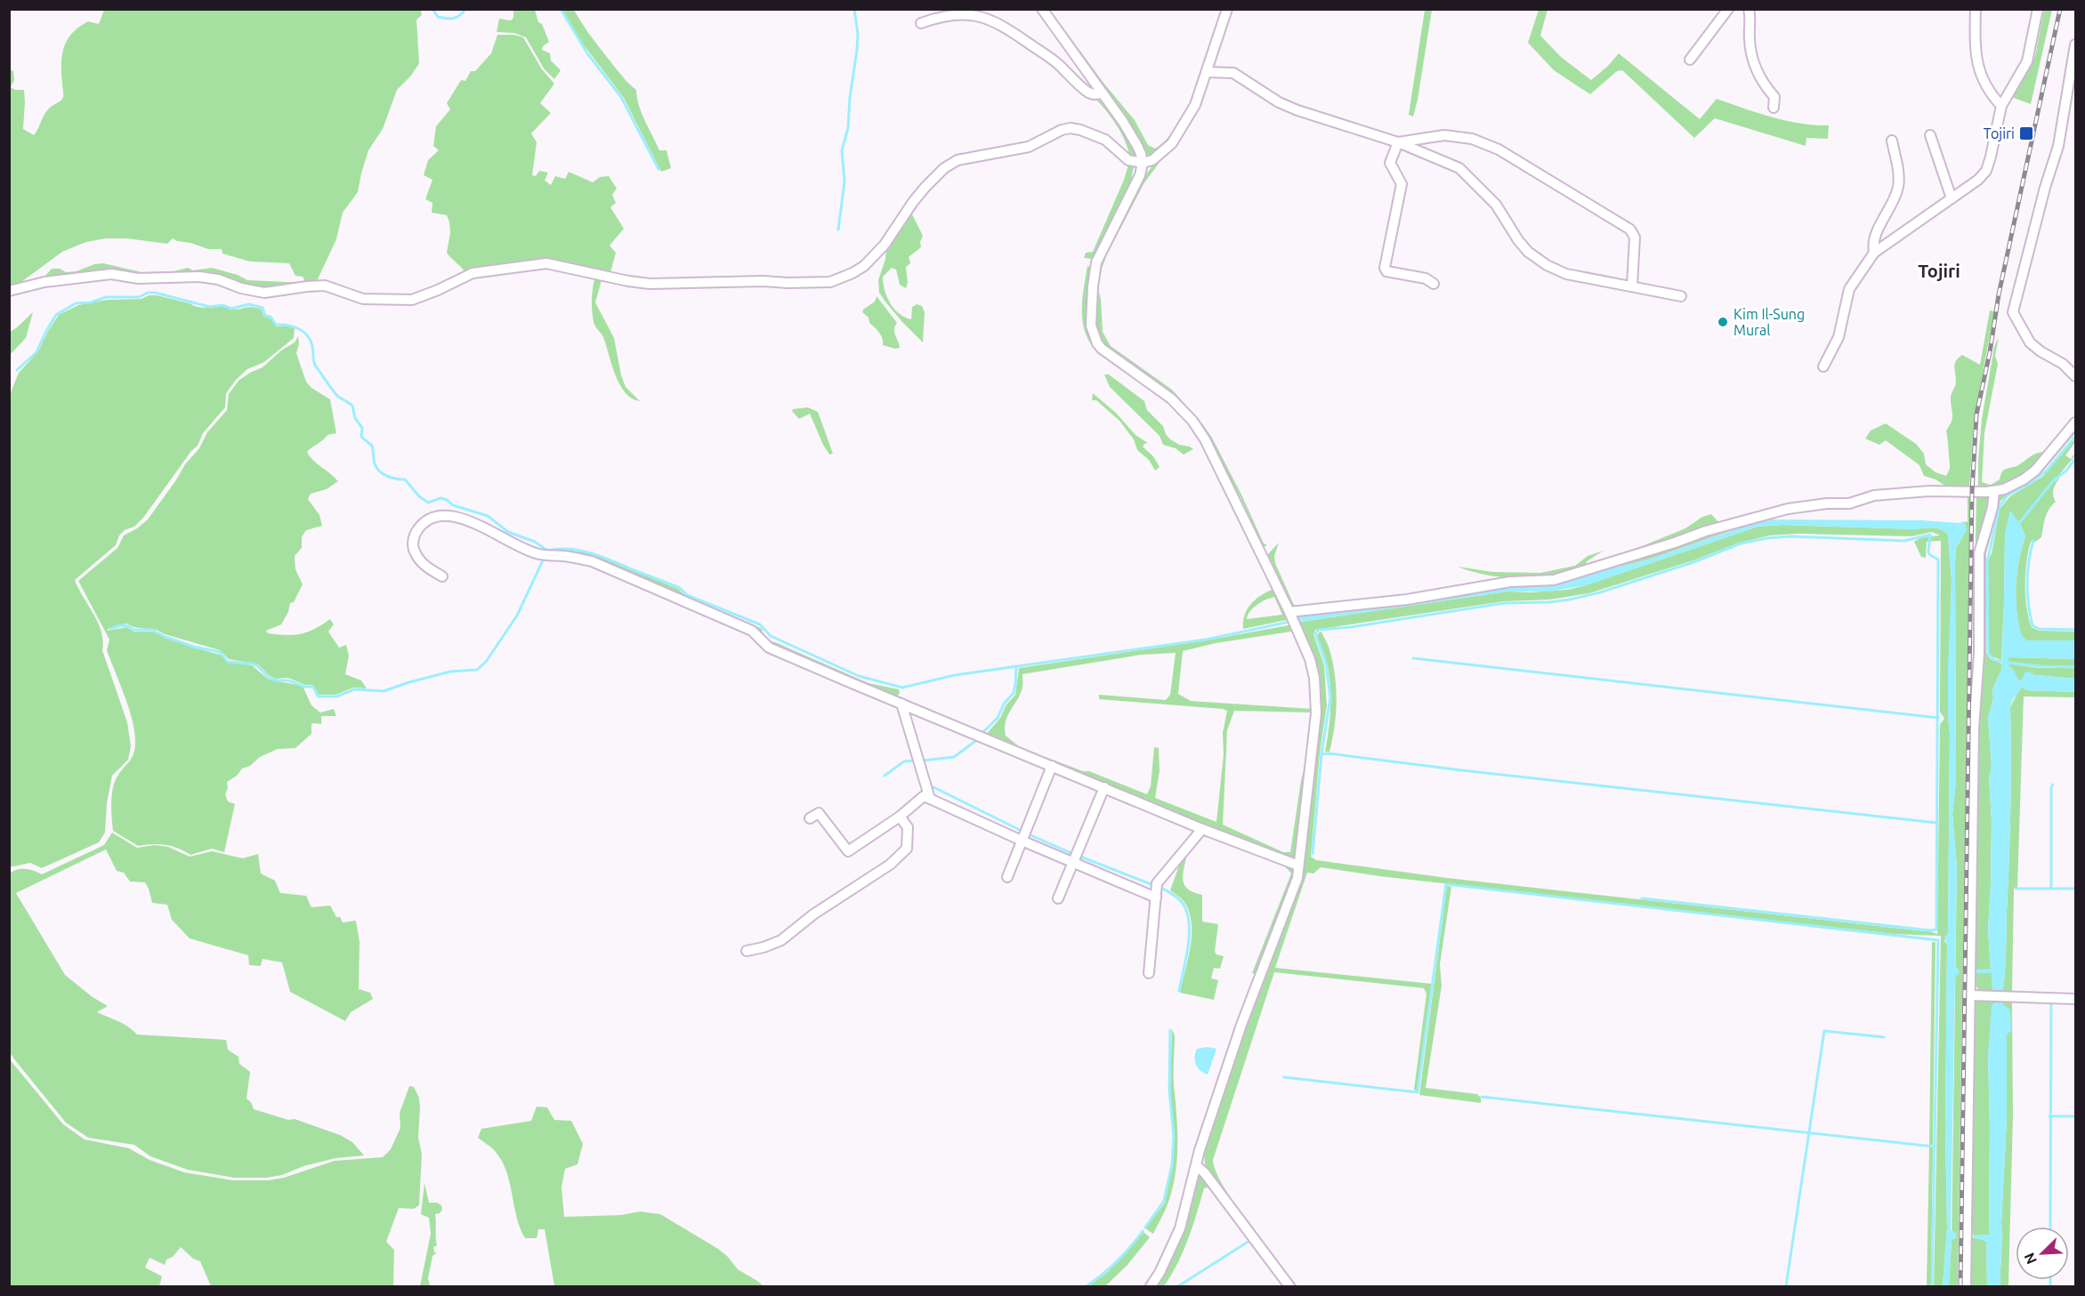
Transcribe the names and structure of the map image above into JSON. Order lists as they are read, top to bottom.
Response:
{
  "districts": ["Tojiri"],
  "places": {
    "transit": ["Tojiri"],
    "other": ["Kim Il-Sung Mural"]
  },
  "north": "bottom left"
}
